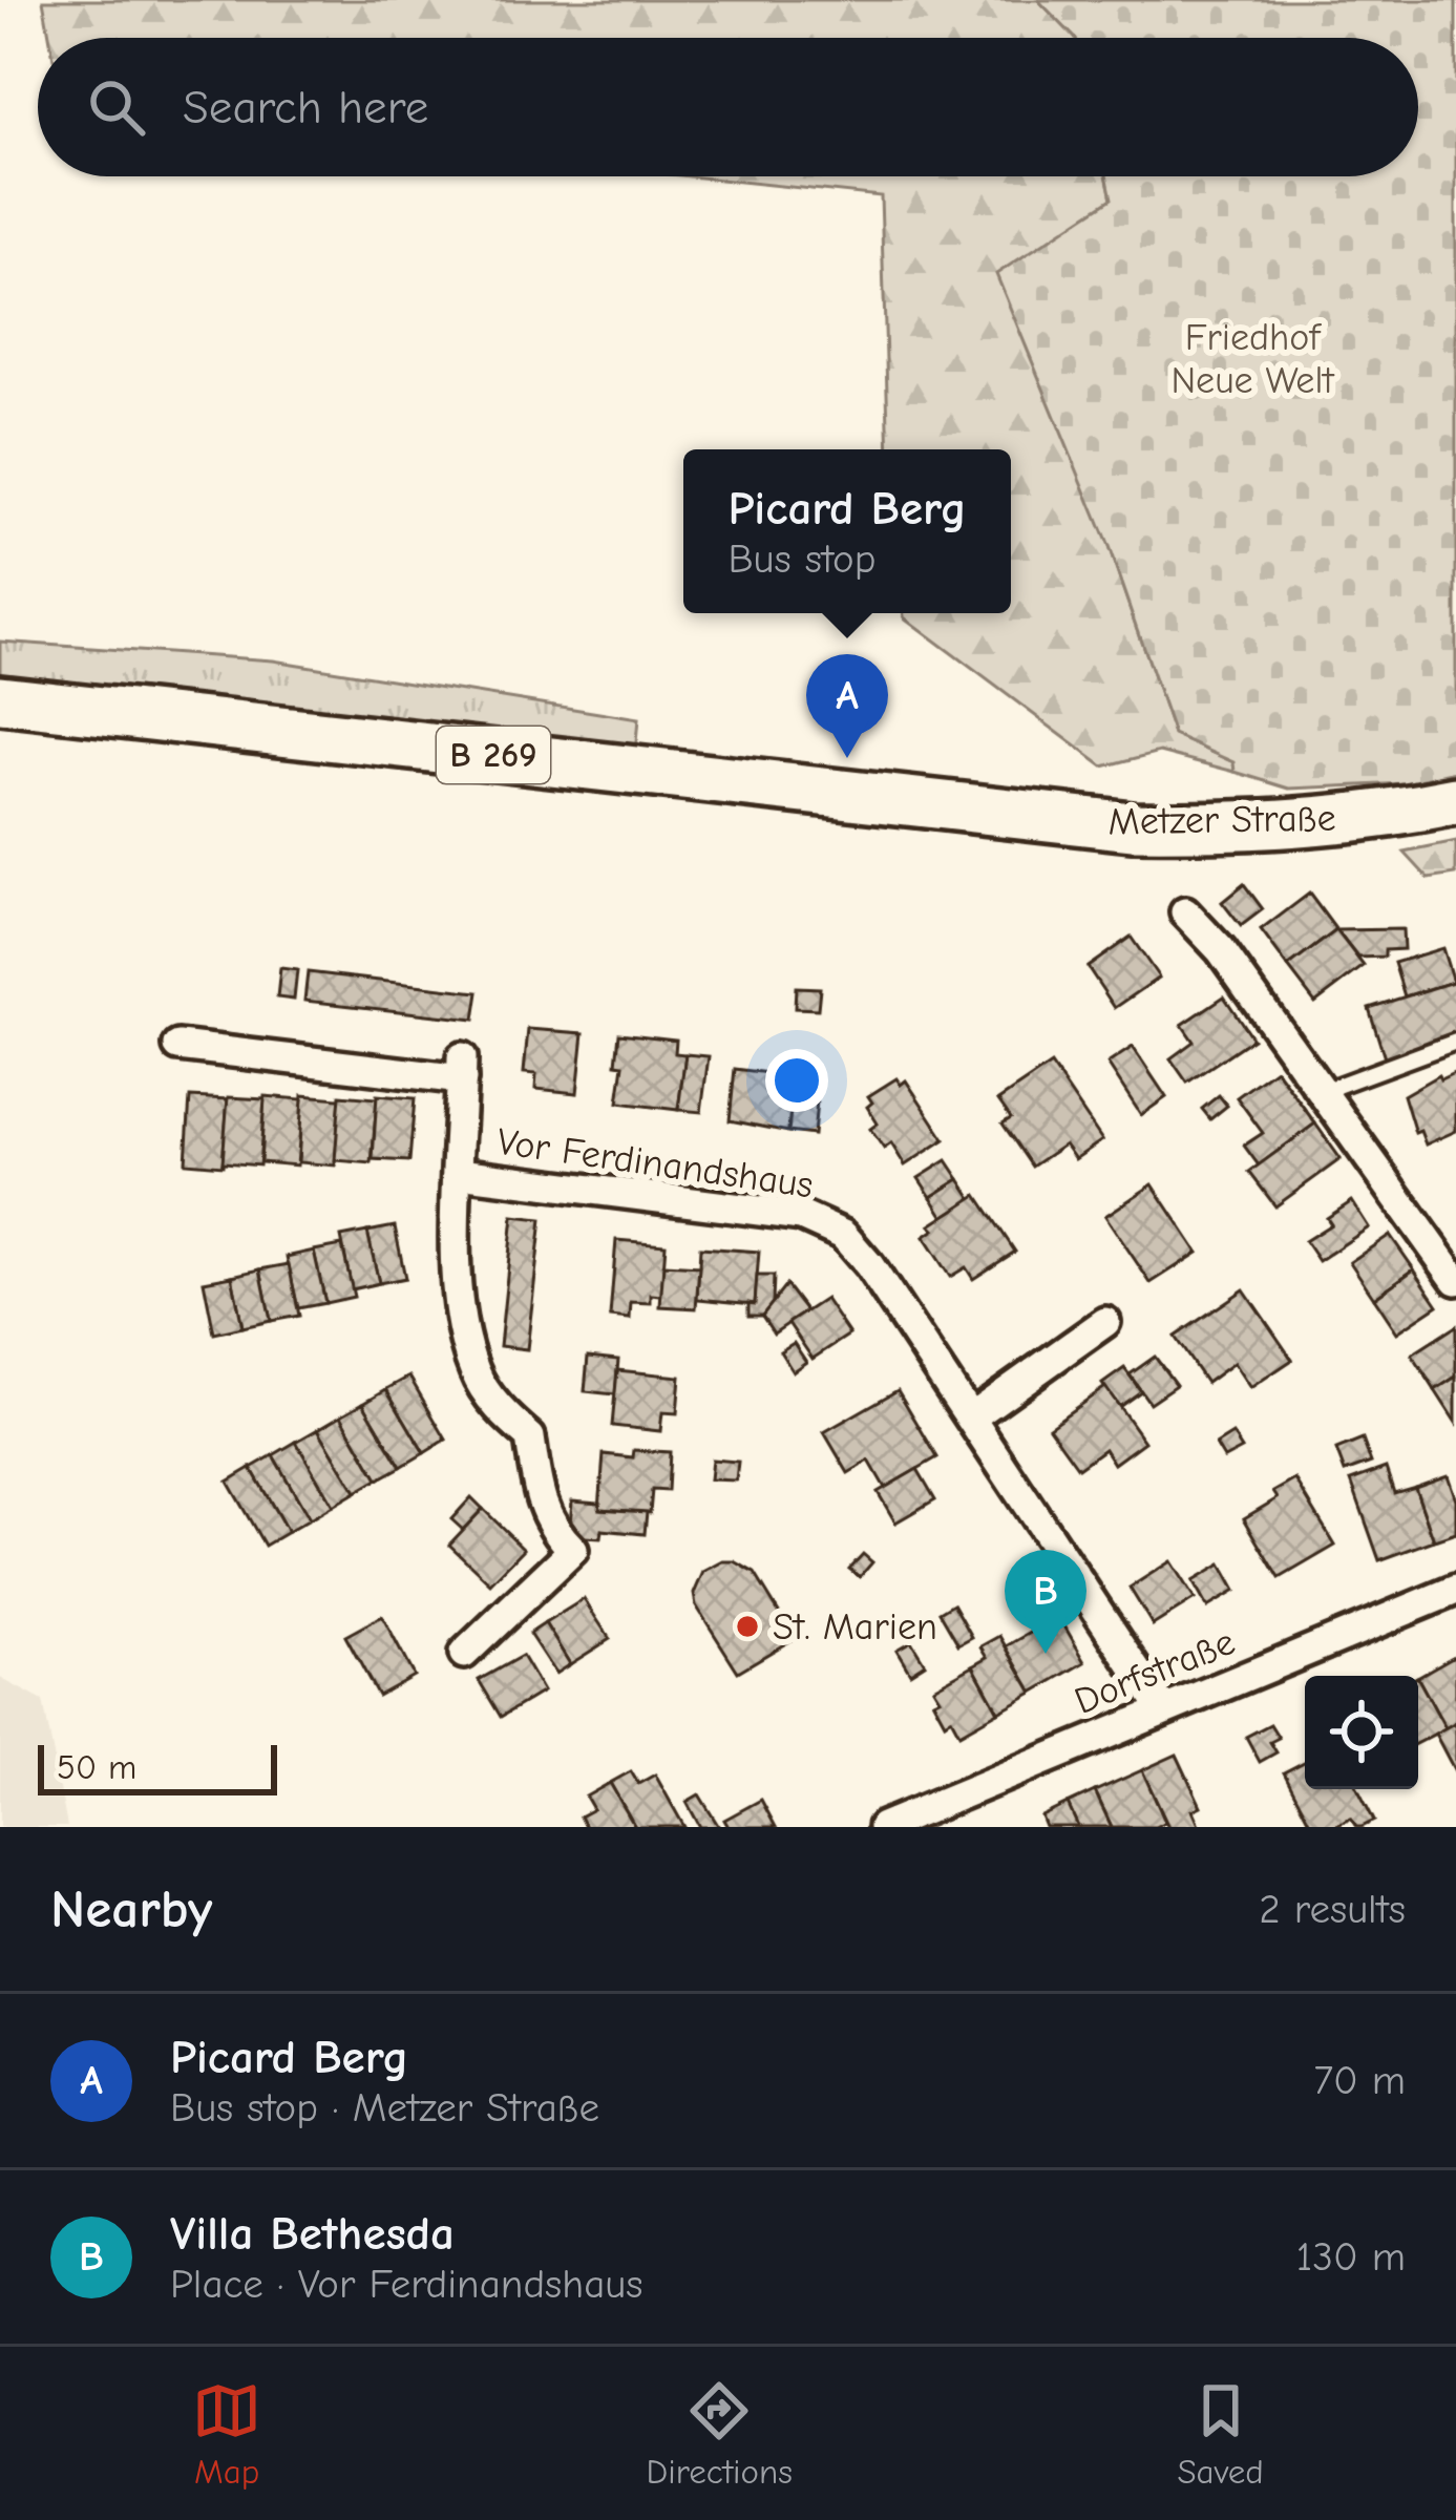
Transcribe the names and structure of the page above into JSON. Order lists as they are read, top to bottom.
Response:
{
  "streets": {
    "main road": ["B 269", "Metzer Straße"],
    "street": ["Vor Ferdinandshaus", "Dorfstraße"]
  },
  "crossings": [
    ["Vor Ferdinandshaus", "Dorfstraße"]
  ],
  "parks": ["Friedhof Neue Welt"],
  "places": ["St. Marien"],
  "scale_bar": "50 m",
  "page": {
    "search": "Search here",
    "popup": ["Picard Berg", "Bus stop"],
    "pins": ["A", "B"],
    "scale": "50 m",
    "heading": ["Nearby", "2 results"],
    "list": [
      {
        "mark": "A",
        "name": "Picard Berg",
        "note": "Bus stop · Metzer Straße",
        "value": "70 m"
      },
      {
        "mark": "B",
        "name": "Villa Bethesda",
        "note": "Place · Vor Ferdinandshaus",
        "value": "130 m"
      }
    ],
    "nav": ["Map", "Directions", "Saved"]
  }
}
